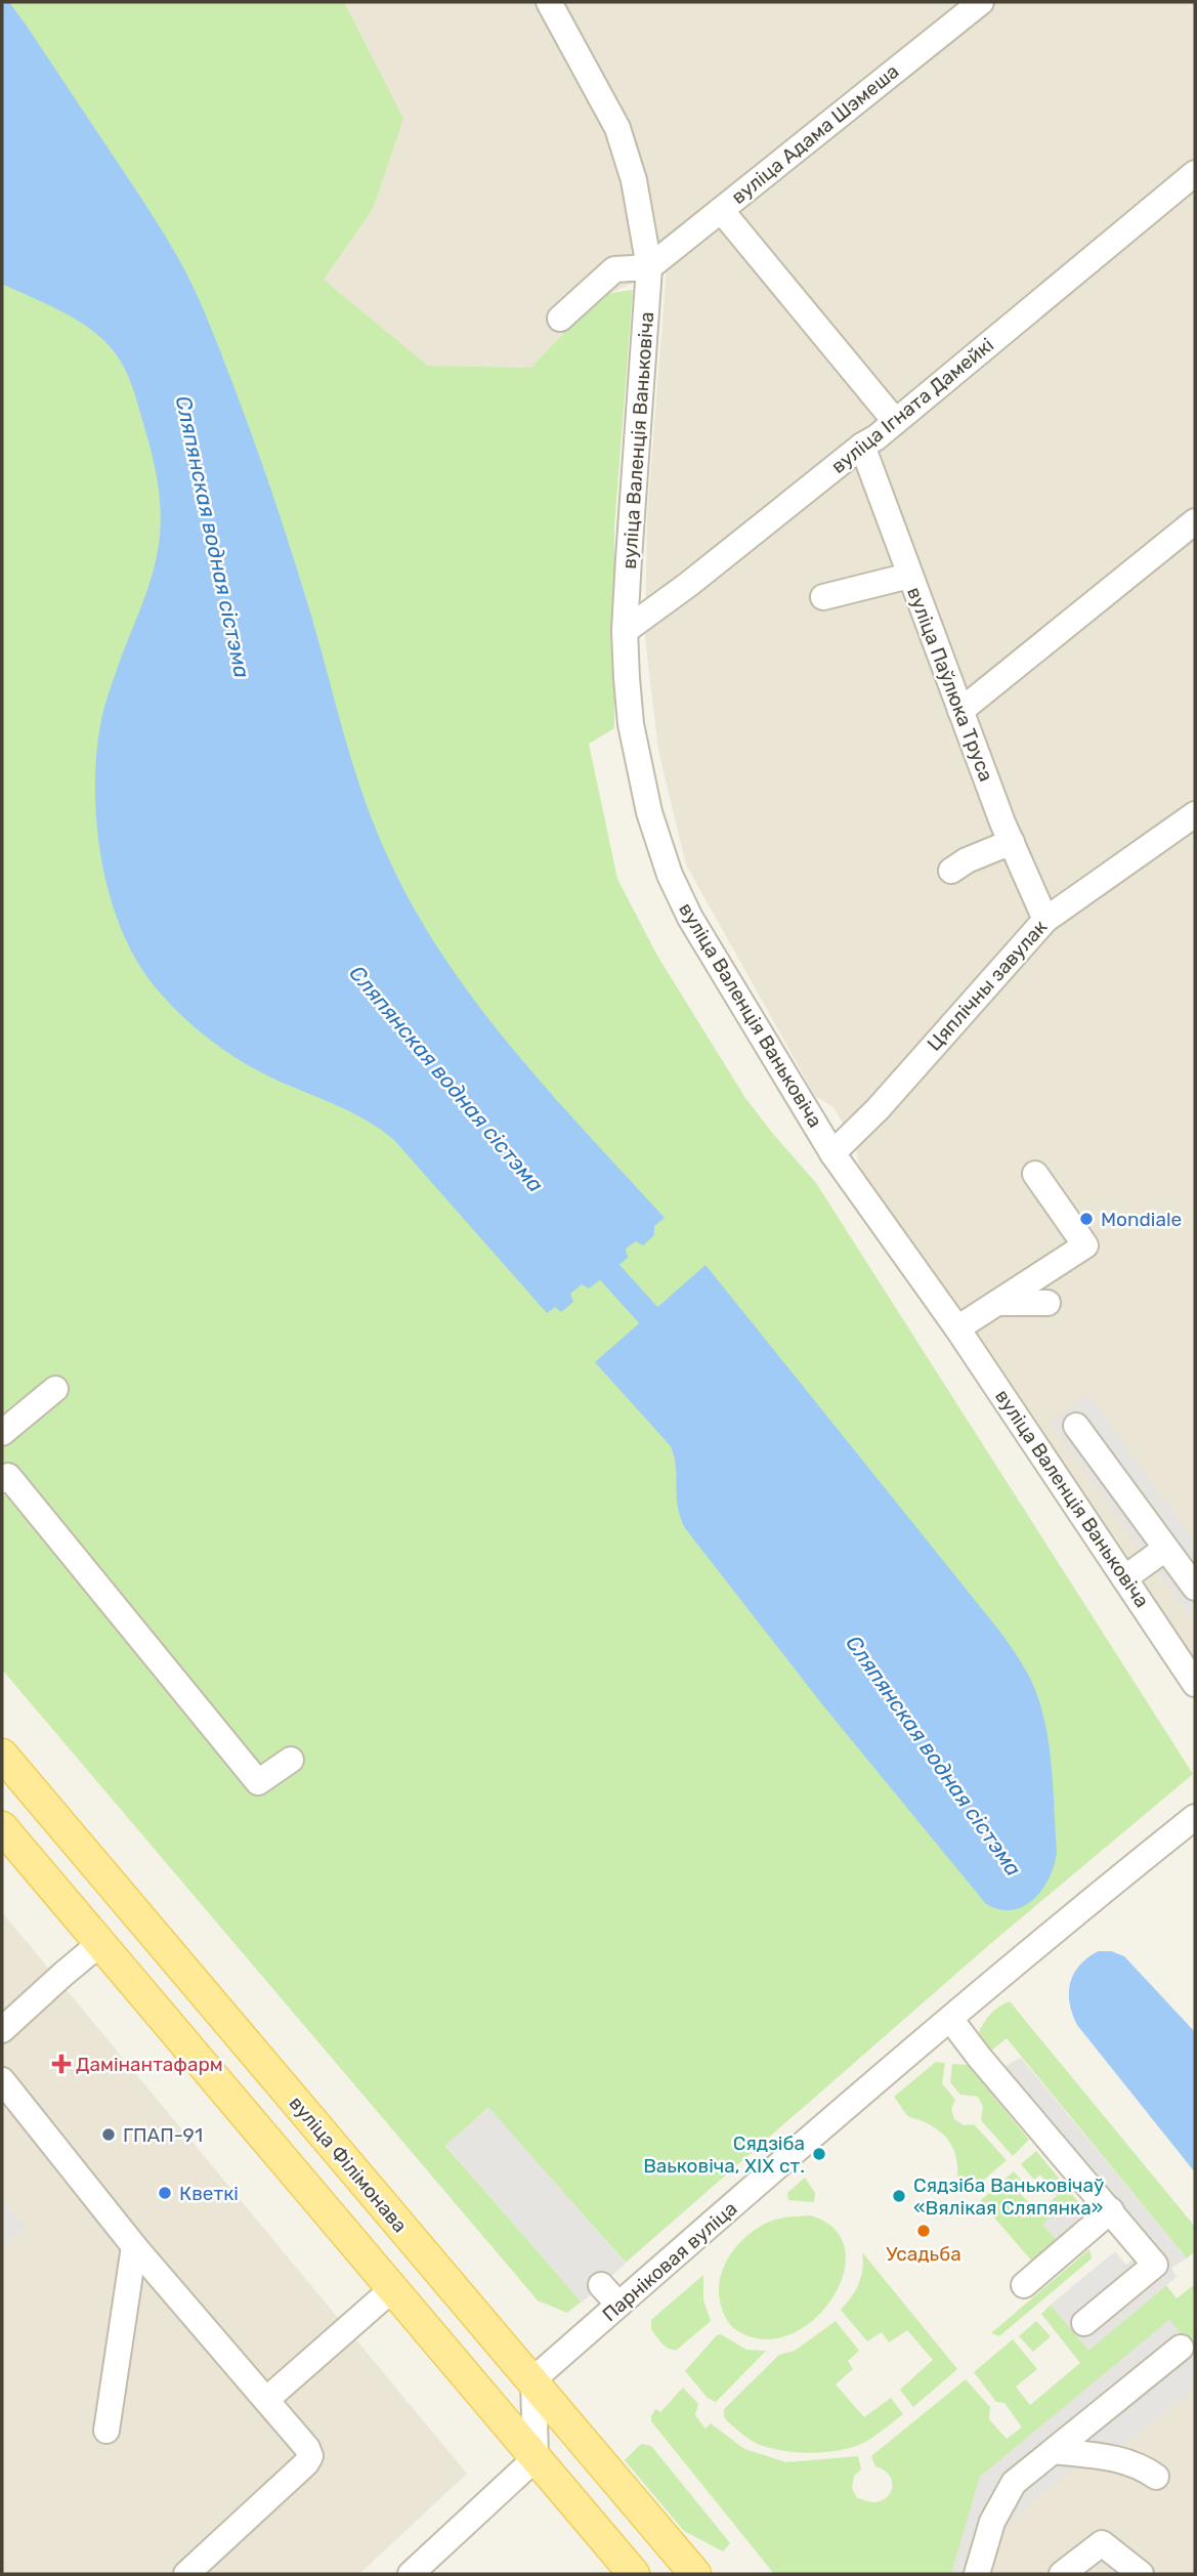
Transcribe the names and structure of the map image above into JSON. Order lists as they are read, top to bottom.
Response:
{
  "streets": {
    "main road": ["вуліца Філімонава"],
    "street": [
      "вуліца Адама Шэмеша",
      "вуліца Ігната Дамейкі",
      "вуліца Валенція Ваньковіча",
      "вуліца Паўлюка Труса",
      "Цяплічны завулак",
      "Парніковая вуліца"
    ]
  },
  "crossings": [
    ["вуліца Адама Шэмеша", "вуліца Валенція Ваньковіча"],
    ["вуліца Ігната Дамейкі", "вуліца Валенція Ваньковіча"],
    ["вуліца Ігната Дамейкі", "вуліца Паўлюка Труса"],
    ["вуліца Валенція Ваньковіча", "Цяплічны завулак"],
    ["вуліца Паўлюка Труса", "Цяплічны завулак"],
    ["вуліца Філімонава", "Парніковая вуліца"]
  ],
  "water": ["Сляпянская водная сістэма"],
  "places": {
    "other": [
      "Mondiale",
      "ГПАП-91",
      "Сядзіба Ваьковіча, XIX ст.",
      "Кветкі",
      "Сядзіба Ваньковічаў «Вялікая Сляпянка»",
      "Усадьба"
    ],
    "health": ["Дамінантафарм"]
  }
}
